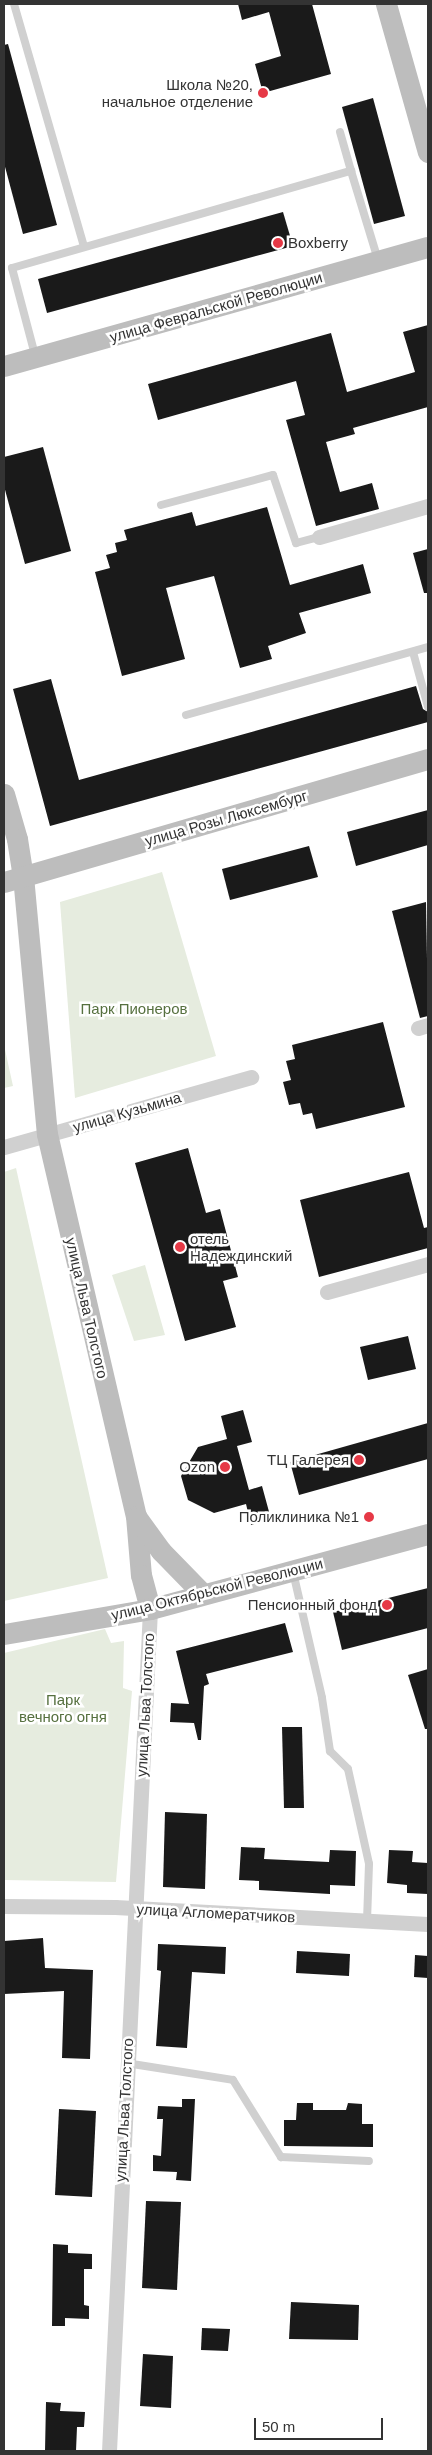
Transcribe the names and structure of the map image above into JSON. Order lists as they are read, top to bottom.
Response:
{
  "streets": {
    "street": [
      "улица Февральской Революции",
      "улица Розы Люксембург",
      "улица Кузьмина",
      "улица Льва Толстого",
      "улица Октябрьской Революции",
      "улица Агломератчиков"
    ]
  },
  "crossings": [
    ["улица Розы Люксембург", "улица Льва Толстого"],
    ["улица Кузьмина", "улица Льва Толстого"],
    ["улица Льва Толстого", "улица Октябрьской Революции"],
    ["улица Льва Толстого", "улица Агломератчиков"]
  ],
  "parks": ["Парк Пионеров", "Парк вечного огня"],
  "places": [
    "Школа №20, начальное отделение",
    "Boxberry",
    "отель Надеждинский",
    "ТЦ Галерея",
    "Ozon",
    "Поликлиника №1",
    "Пенсионный фонд"
  ],
  "scale_bar": "50 m"
}
